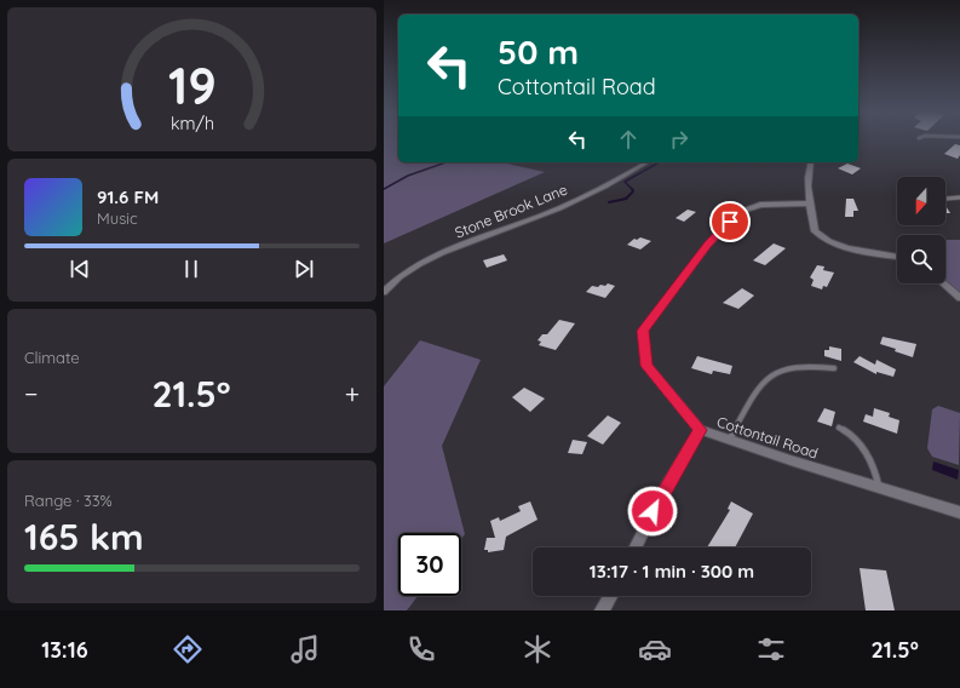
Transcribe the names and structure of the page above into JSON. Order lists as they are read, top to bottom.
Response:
{
  "streets": {
    "street": ["Stone Brook Lane", "Cottontail Road"]
  },
  "north": "bottom",
  "page": {
    "turn": ["50 m", "Cottontail Road"],
    "song": ["91.6 FM", "Music"],
    "tile": [
      "Climate",
      ["Range · 33%", "165 km"]
    ],
    "heat": ["−", "21.5°", "+"],
    "limit": "30",
    "trip": "13:17 · 1 min · 300 m",
    "tabs": ["13:16", "21.5°"],
    "gauge": ["19", "km/h"]
  }
}
